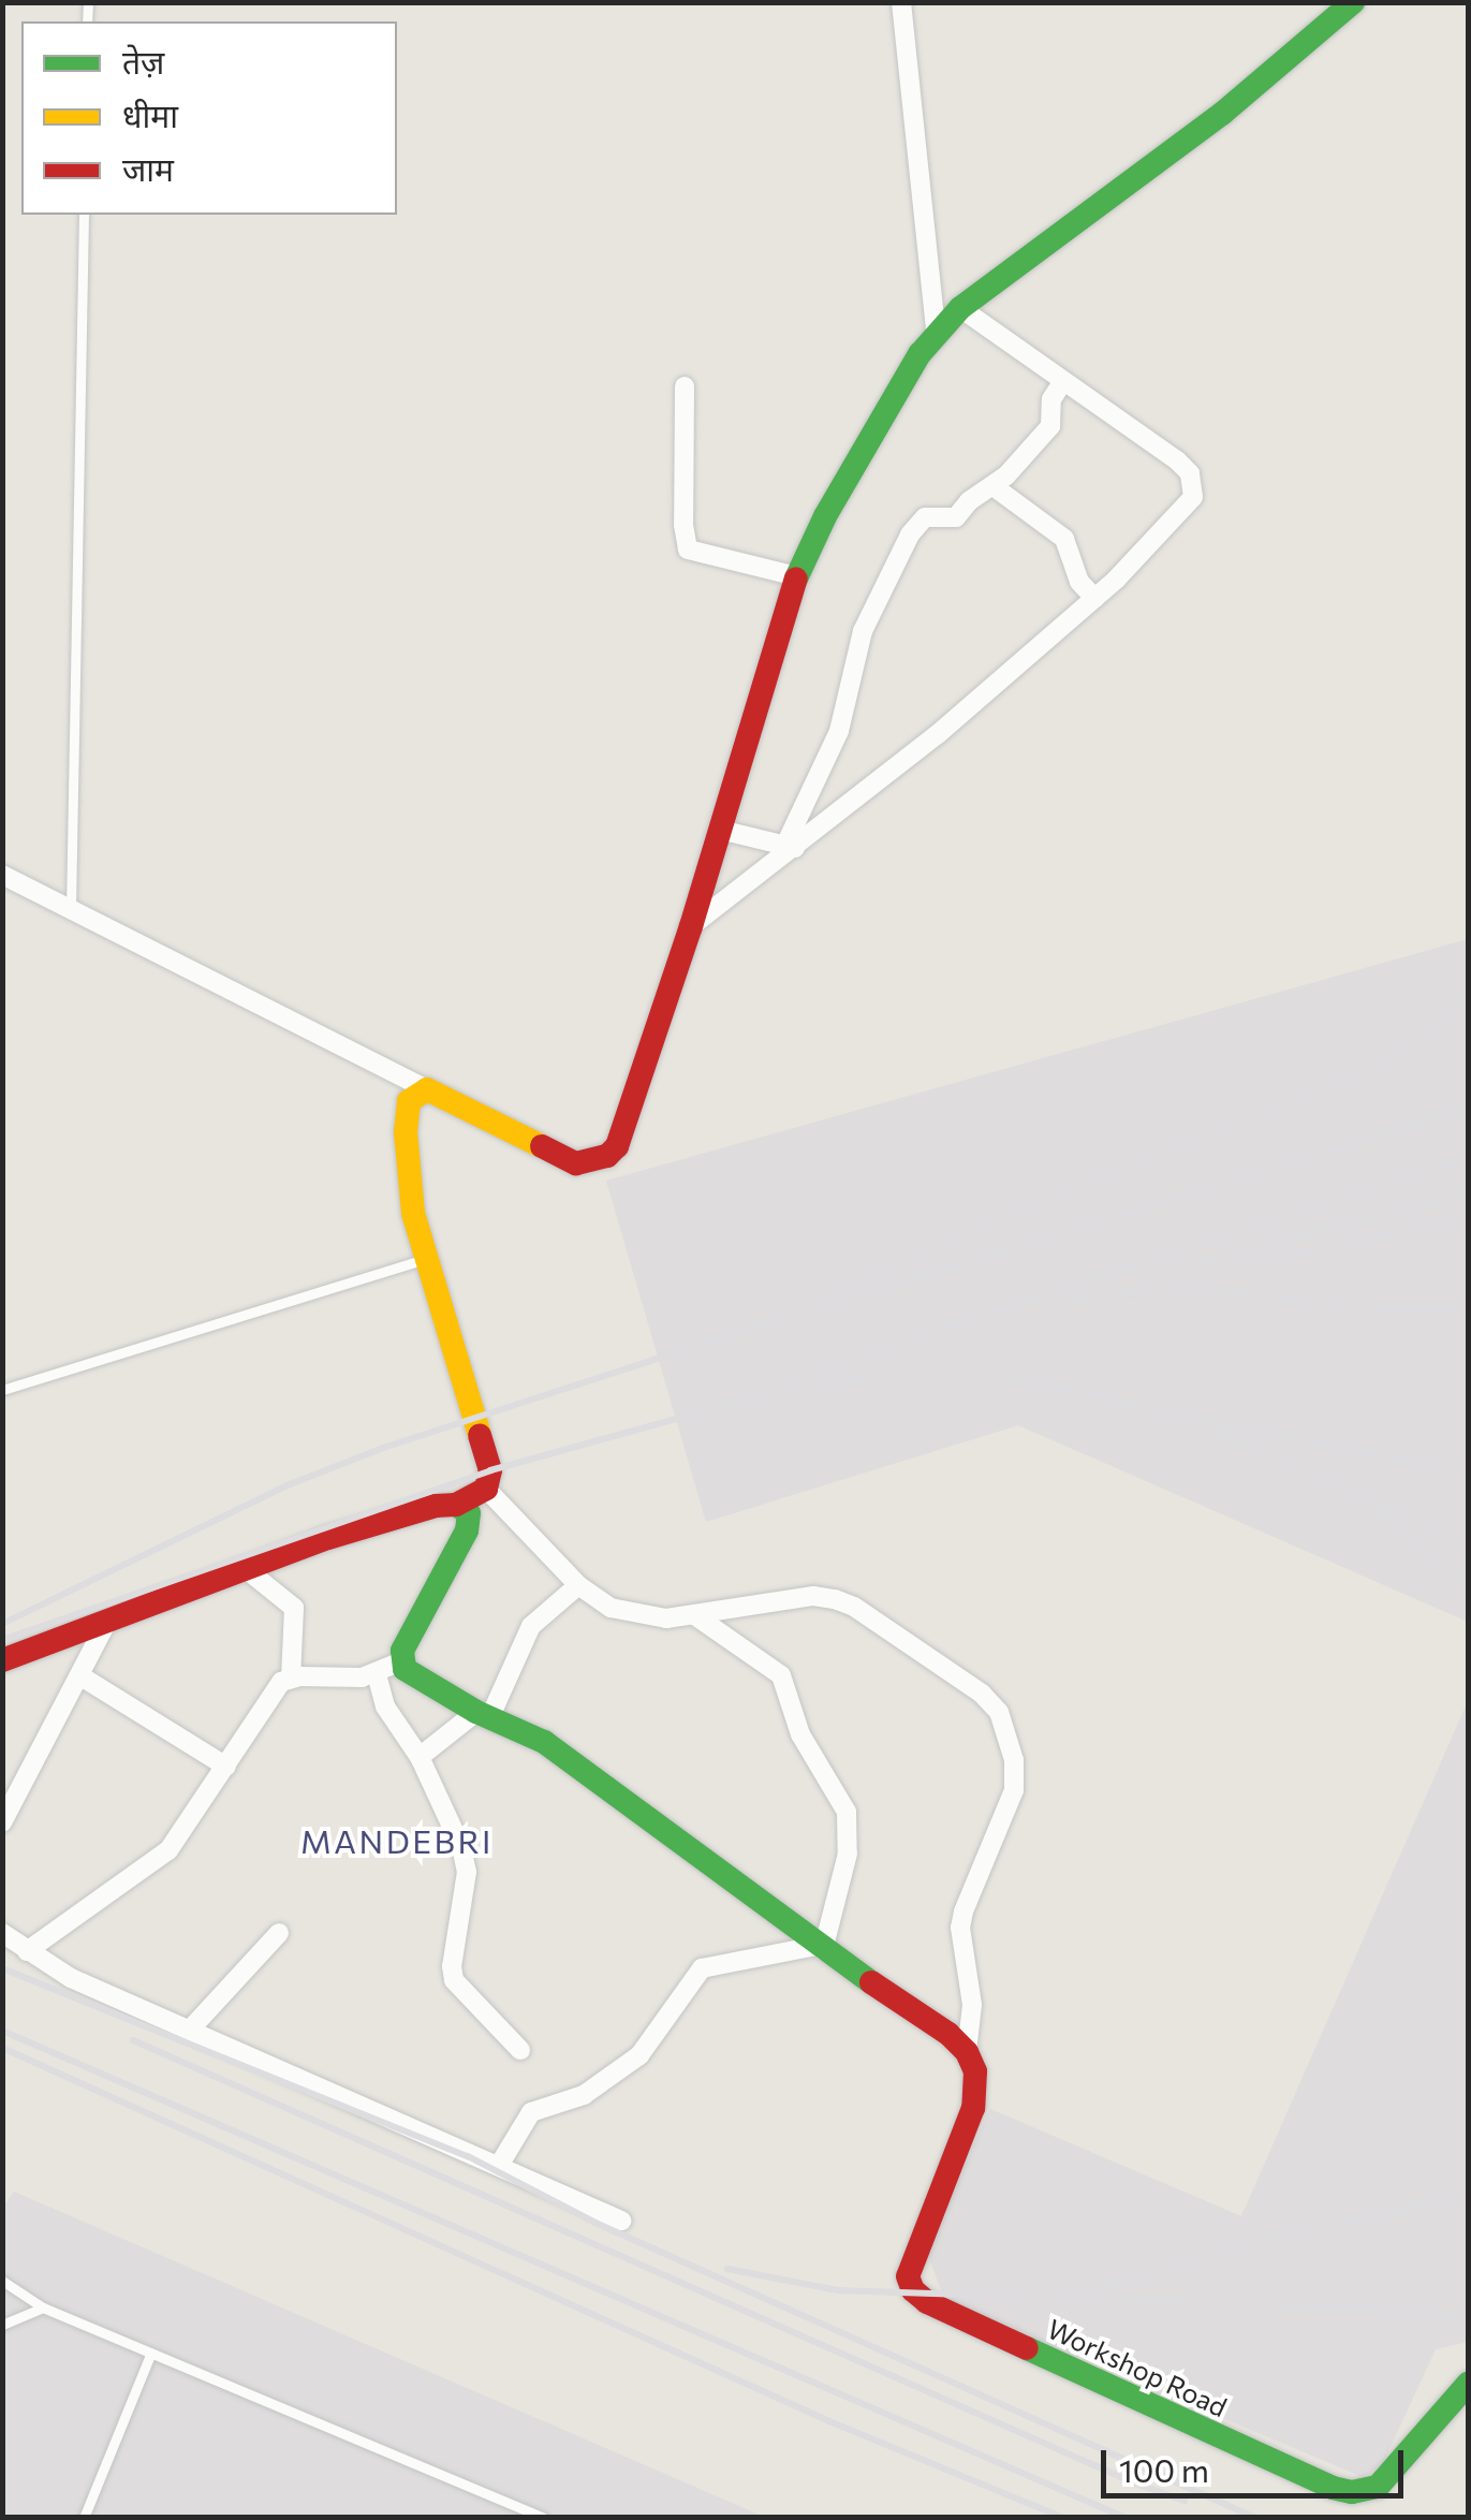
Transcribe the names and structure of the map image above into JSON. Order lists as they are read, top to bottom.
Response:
{
  "streets": {
    "main road": ["Workshop Road"]
  },
  "districts": ["MANDEBRI"],
  "legend": ["तेज़", "धीमा", "जाम"],
  "scale_bar": "100 m"
}
